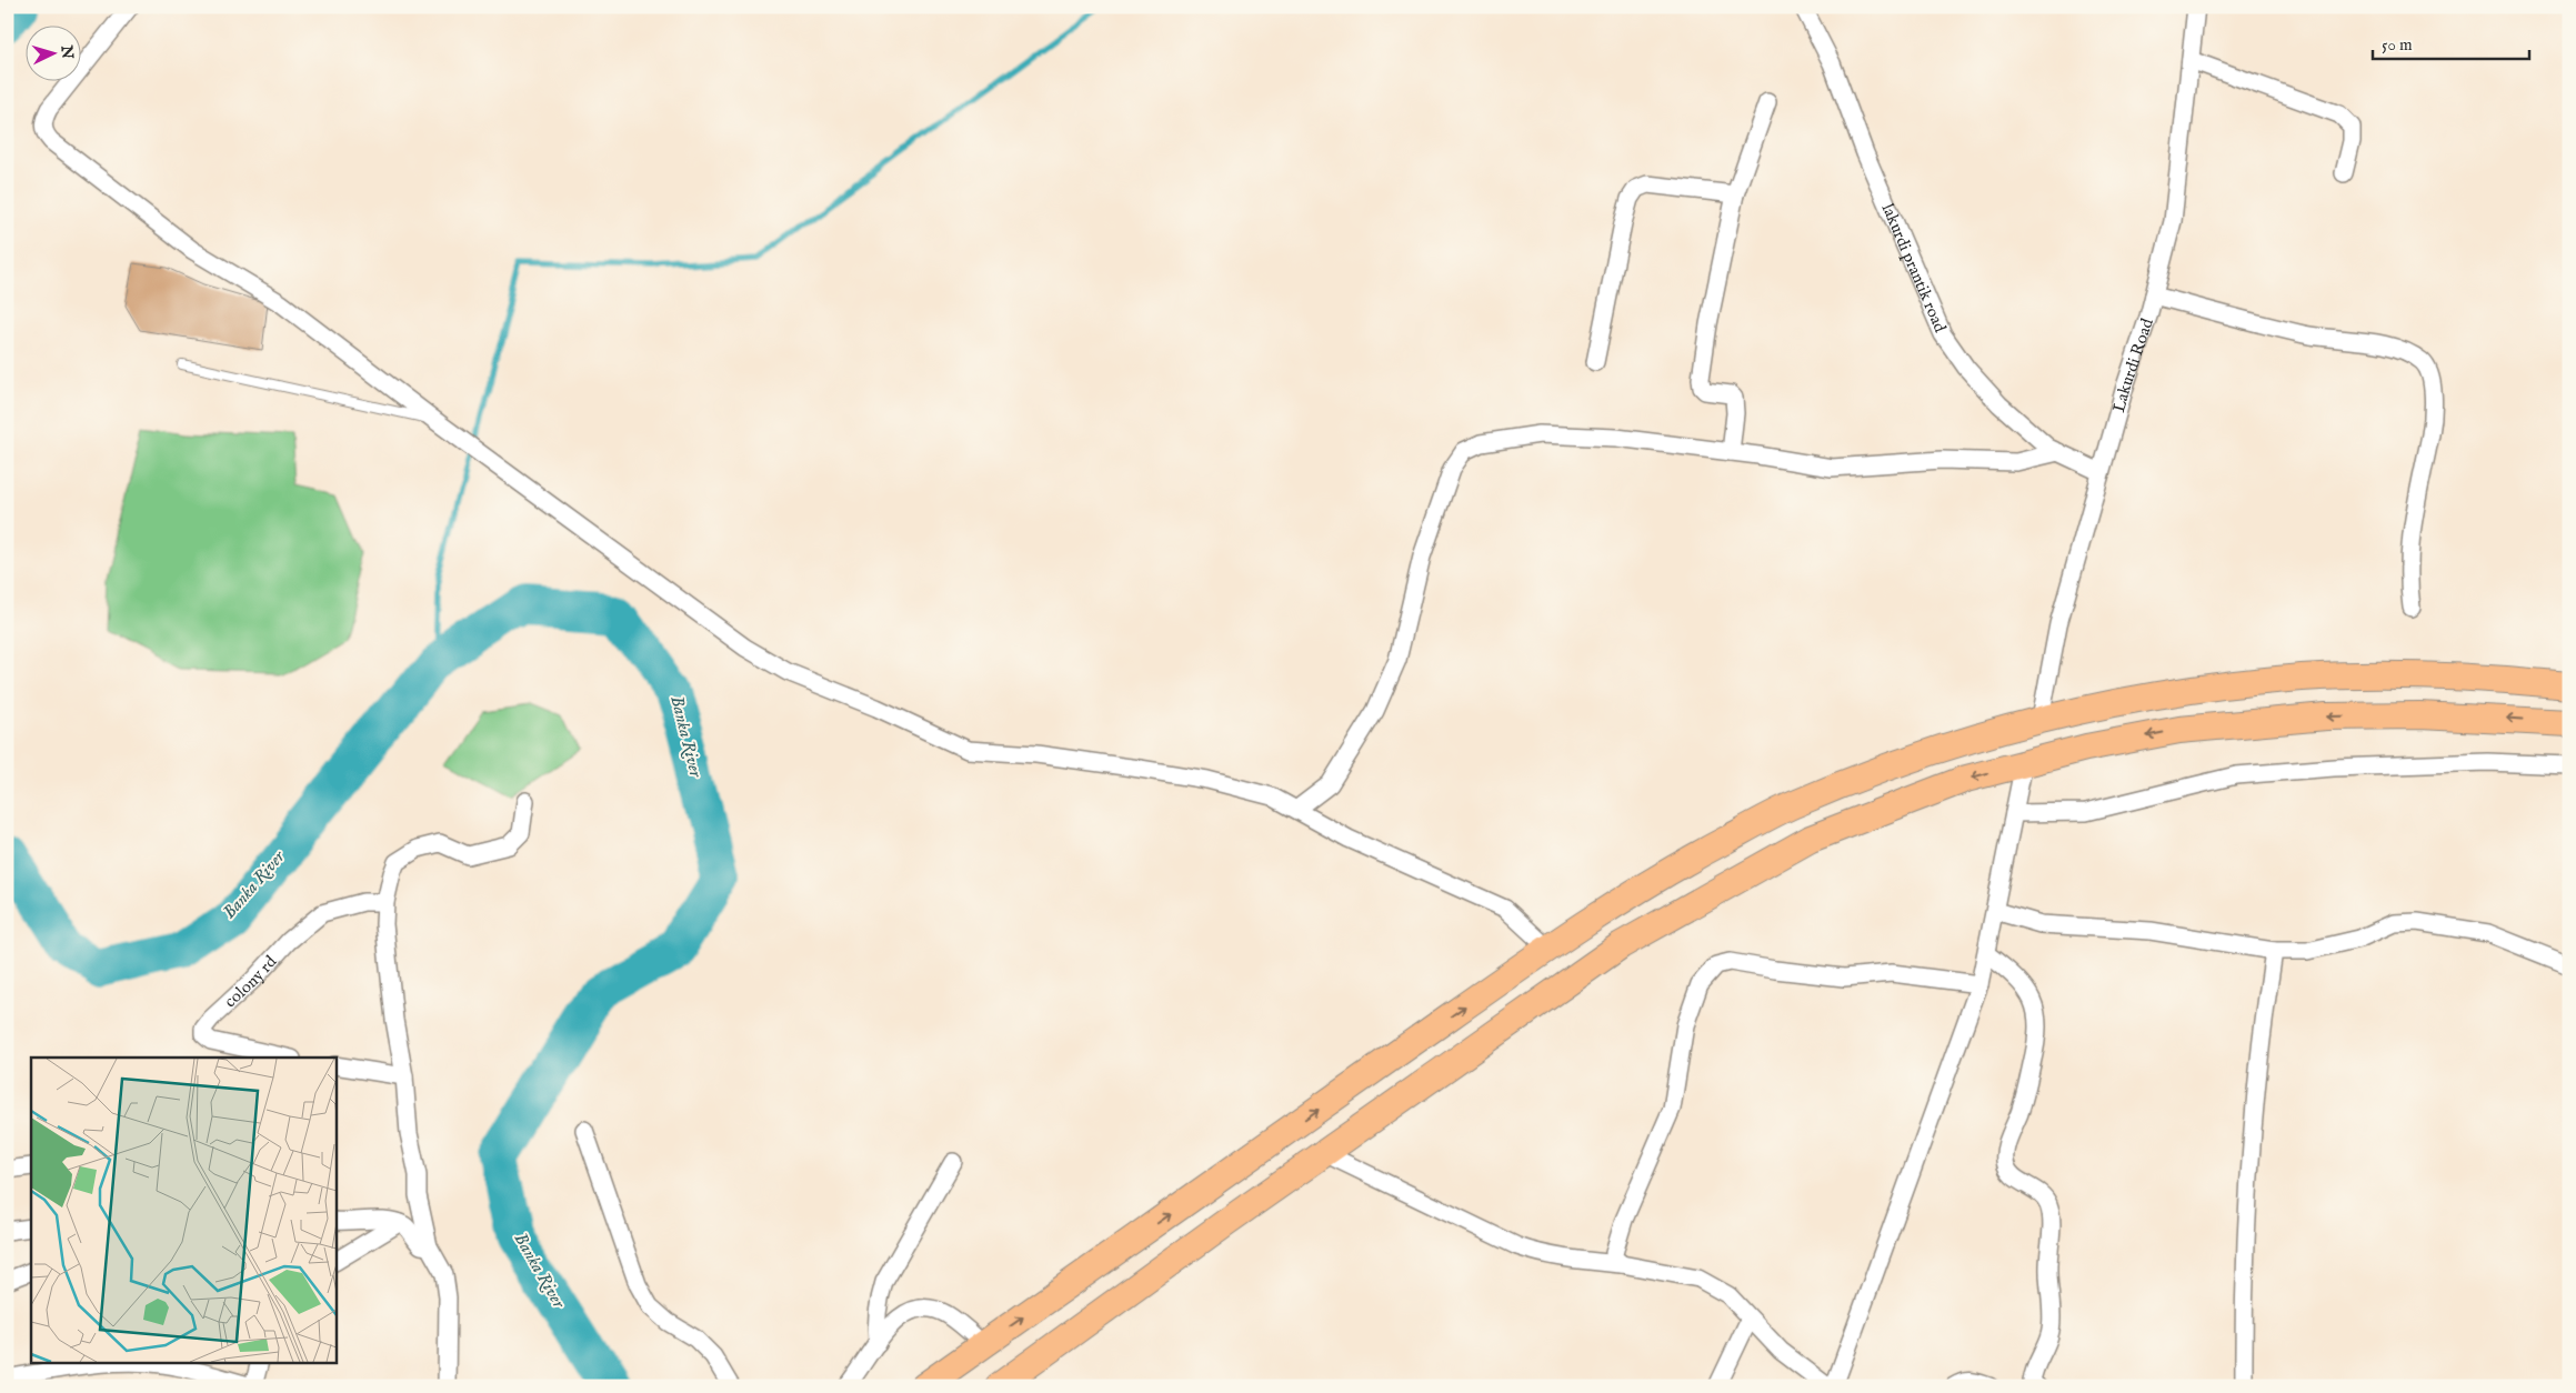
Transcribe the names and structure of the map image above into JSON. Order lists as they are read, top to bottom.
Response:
{
  "streets": {
    "street": ["lakurdi prantik road", "Lakurdi Road", "colony rd"]
  },
  "crossings": [
    ["lakurdi prantik road", "Lakurdi Road"]
  ],
  "water": ["Banka River"],
  "scale_bar": "50 m",
  "north": "right"
}
